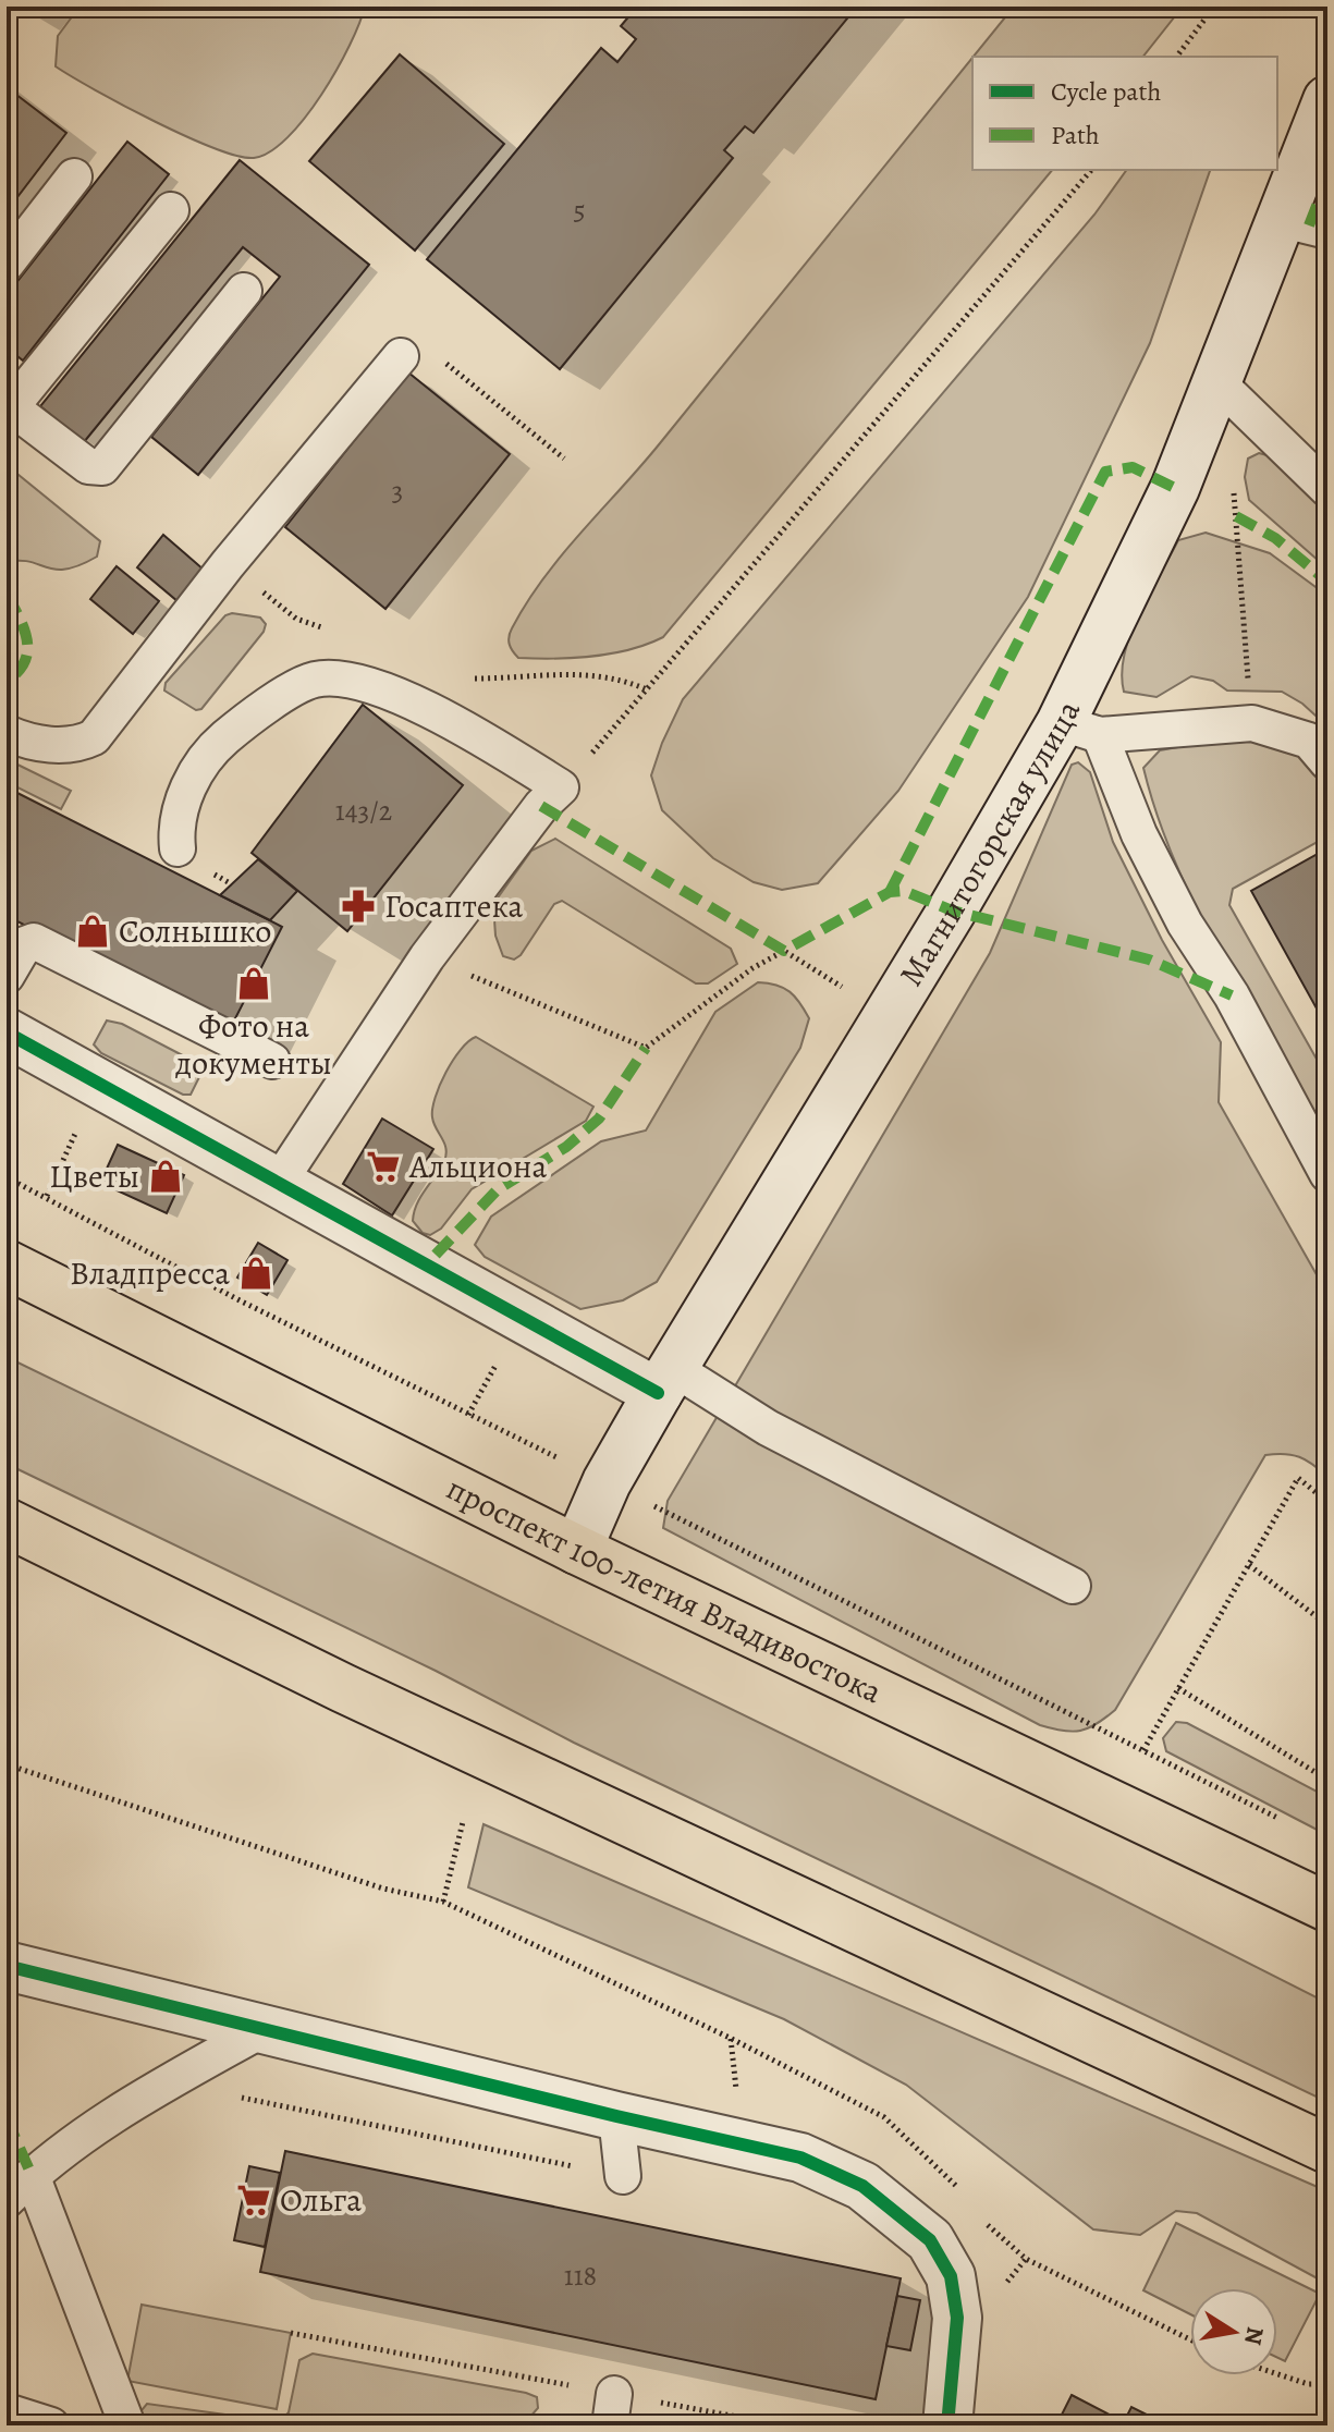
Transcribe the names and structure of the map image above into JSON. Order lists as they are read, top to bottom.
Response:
{
  "streets": {
    "highway": ["проспект 100-летия Владивостока"],
    "street": ["Магнитогорская улица"]
  },
  "crossings": [
    ["Магнитогорская улица", "проспект 100-летия Владивостока"]
  ],
  "places": {
    "pharmacy": ["Госаптека"],
    "shop": [
      "Солнышко",
      "Фото на документы",
      "Цветы",
      "Владпресса"
    ],
    "supermarket": ["Альциона", "Ольга"]
  },
  "house_numbers": [
    "5",
    "3",
    "143/2",
    "118"
  ],
  "legend": ["Cycle path", "Path"],
  "north": "right"
}
